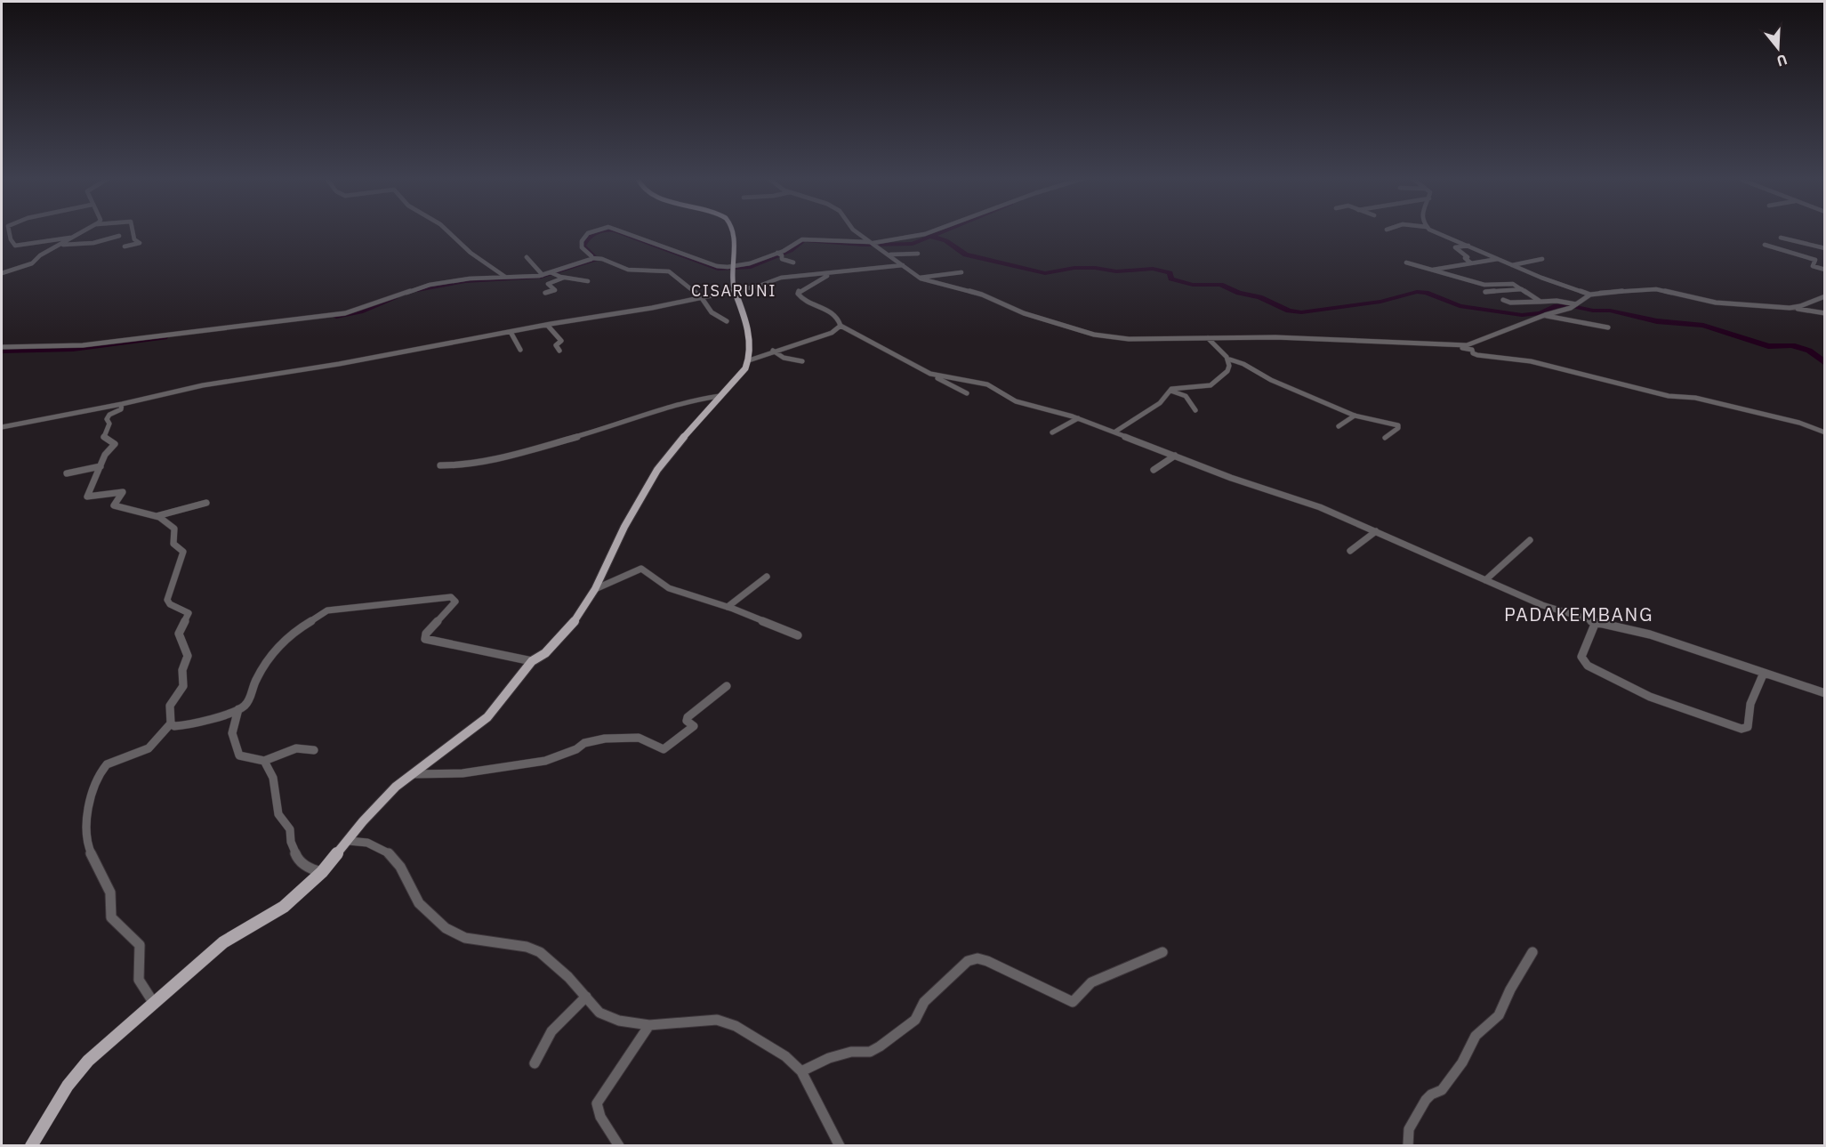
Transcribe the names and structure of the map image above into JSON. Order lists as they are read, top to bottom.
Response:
{
  "districts": ["CISARUNI", "PADAKEMBANG"],
  "north": "bottom"
}
